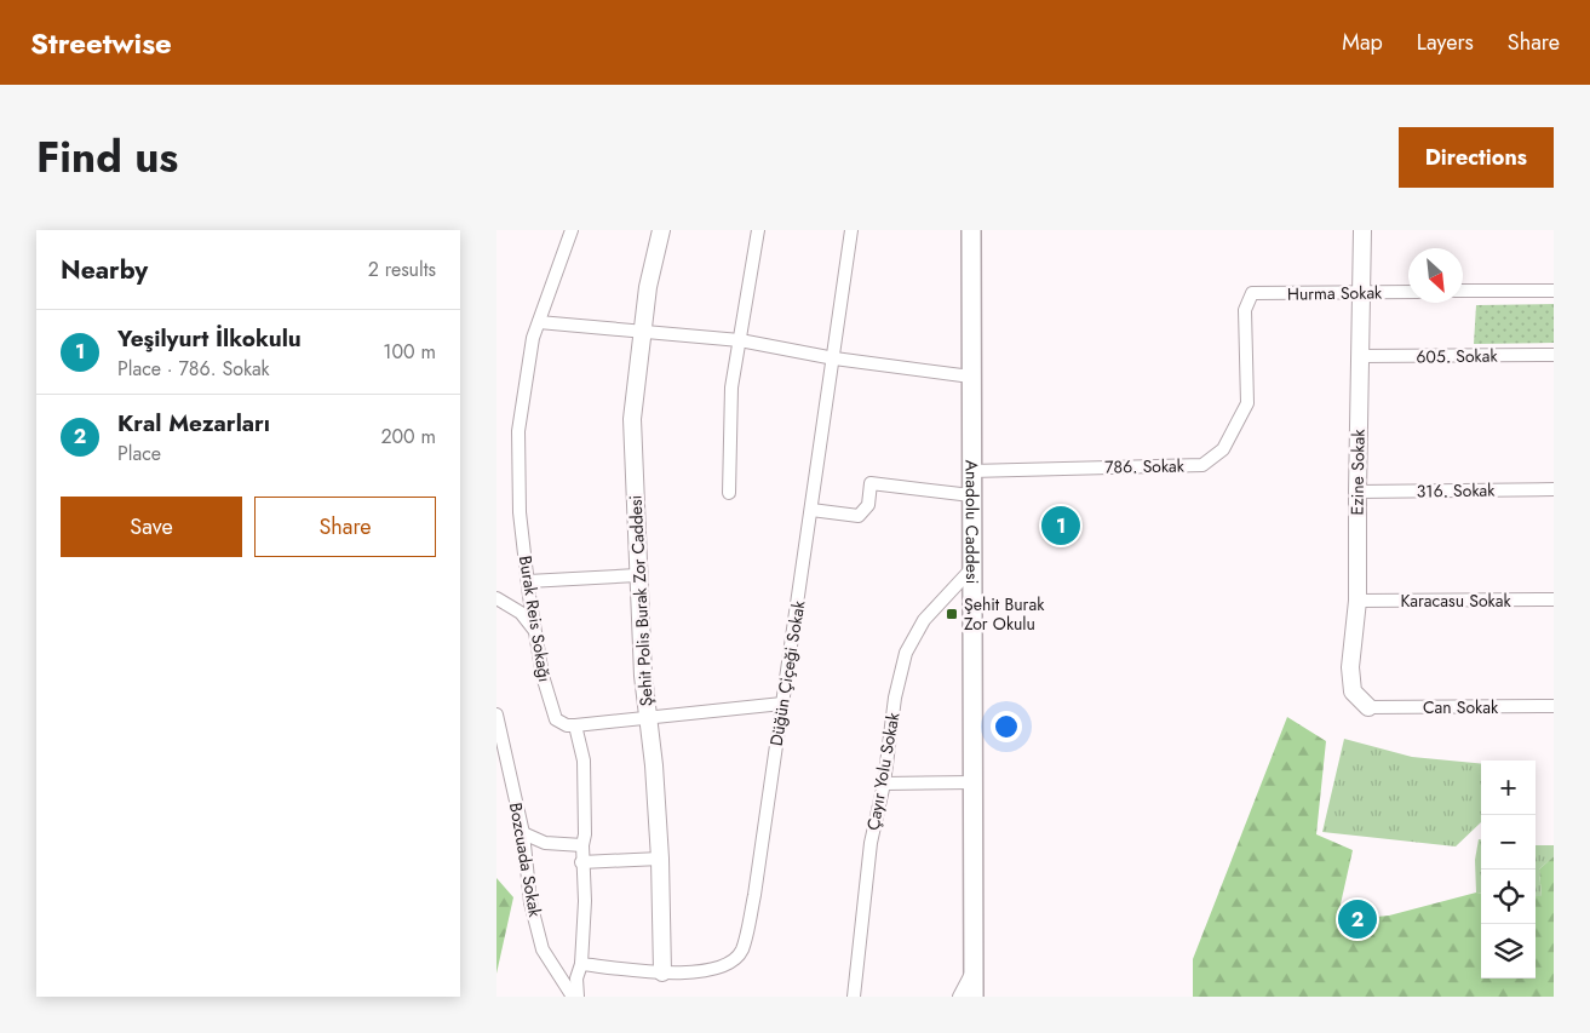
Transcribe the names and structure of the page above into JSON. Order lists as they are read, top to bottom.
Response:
{
  "streets": {
    "main road": ["Anadolu Caddesi"],
    "street": [
      "Hurma Sokak",
      "605. Sokak",
      "786. Sokak",
      "Ezine Sokak",
      "316. Sokak",
      "Şehit Polis Burak Zor Caddesi",
      "Karacasu Sokak",
      "Burak Reis Sokağı",
      "Düğün Çiçeği Sokak",
      "Can Sokak",
      "Çayır Yolu Sokak",
      "Bozcuada Sokak"
    ]
  },
  "crossings": [
    ["Hurma Sokak", "786. Sokak"],
    ["Hurma Sokak", "Ezine Sokak"],
    ["605. Sokak", "Ezine Sokak"],
    ["786. Sokak", "Anadolu Caddesi"],
    ["Ezine Sokak", "316. Sokak"],
    ["Ezine Sokak", "Karacasu Sokak"],
    ["Ezine Sokak", "Can Sokak"],
    ["Anadolu Caddesi", "Çayır Yolu Sokak"],
    ["Şehit Polis Burak Zor Caddesi", "Düğün Çiçeği Sokak"]
  ],
  "places": {
    "transit": ["Şehit Burak Zor Okulu"]
  },
  "north": "bottom right",
  "page": {
    "header": "Streetwise",
    "nav": ["Map", "Layers", "Share"],
    "title": "Find us",
    "buttons": [
      "Directions",
      ["Save", "Share"]
    ],
    "heading": ["Nearby", "2 results"],
    "list": [
      {
        "mark": "1",
        "name": "Yeşilyurt İlkokulu",
        "note": "Place · 786. Sokak",
        "value": "100 m"
      },
      {
        "mark": "2",
        "name": "Kral Mezarları",
        "note": "Place",
        "value": "200 m"
      }
    ],
    "pins": ["1", "2"],
    "map_buttons": ["+", "−"]
  }
}
